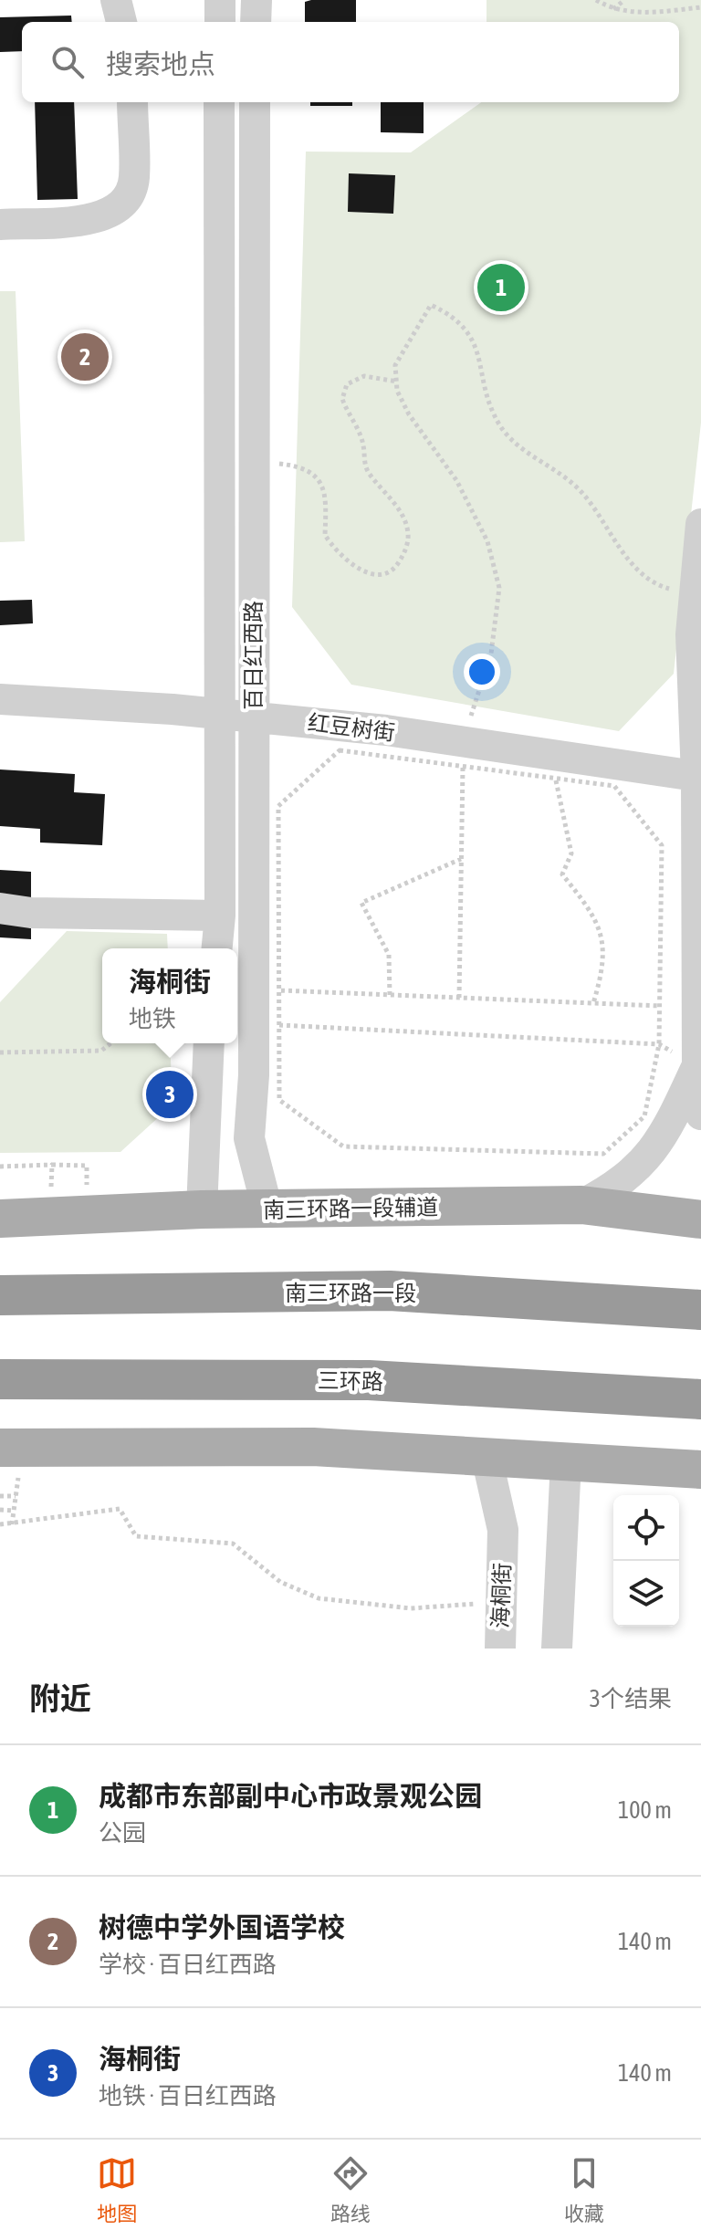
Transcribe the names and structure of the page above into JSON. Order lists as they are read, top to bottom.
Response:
{
  "streets": {
    "highway": ["南三环路一段", "三环路"],
    "main road": ["南三环路一段辅道"],
    "street": ["百日红西路", "红豆树街", "海桐街"]
  },
  "crossings": [
    ["百日红西路", "红豆树街"],
    ["百日红西路", "南三环路一段辅道"]
  ],
  "page": {
    "search": "搜索地点",
    "pins": ["1", "2", "3"],
    "popup": ["海桐街", "地铁"],
    "heading": ["附近", "3个结果"],
    "list": [
      {
        "mark": "1",
        "name": "成都市东部副中心市政景观公园",
        "note": "公园",
        "value": "100 m"
      },
      {
        "mark": "2",
        "name": "树德中学外国语学校",
        "note": "学校 · 百日红西路",
        "value": "140 m"
      },
      {
        "mark": "3",
        "name": "海桐街",
        "note": "地铁 · 百日红西路",
        "value": "140 m"
      }
    ],
    "nav": ["地图", "路线", "收藏"]
  }
}
